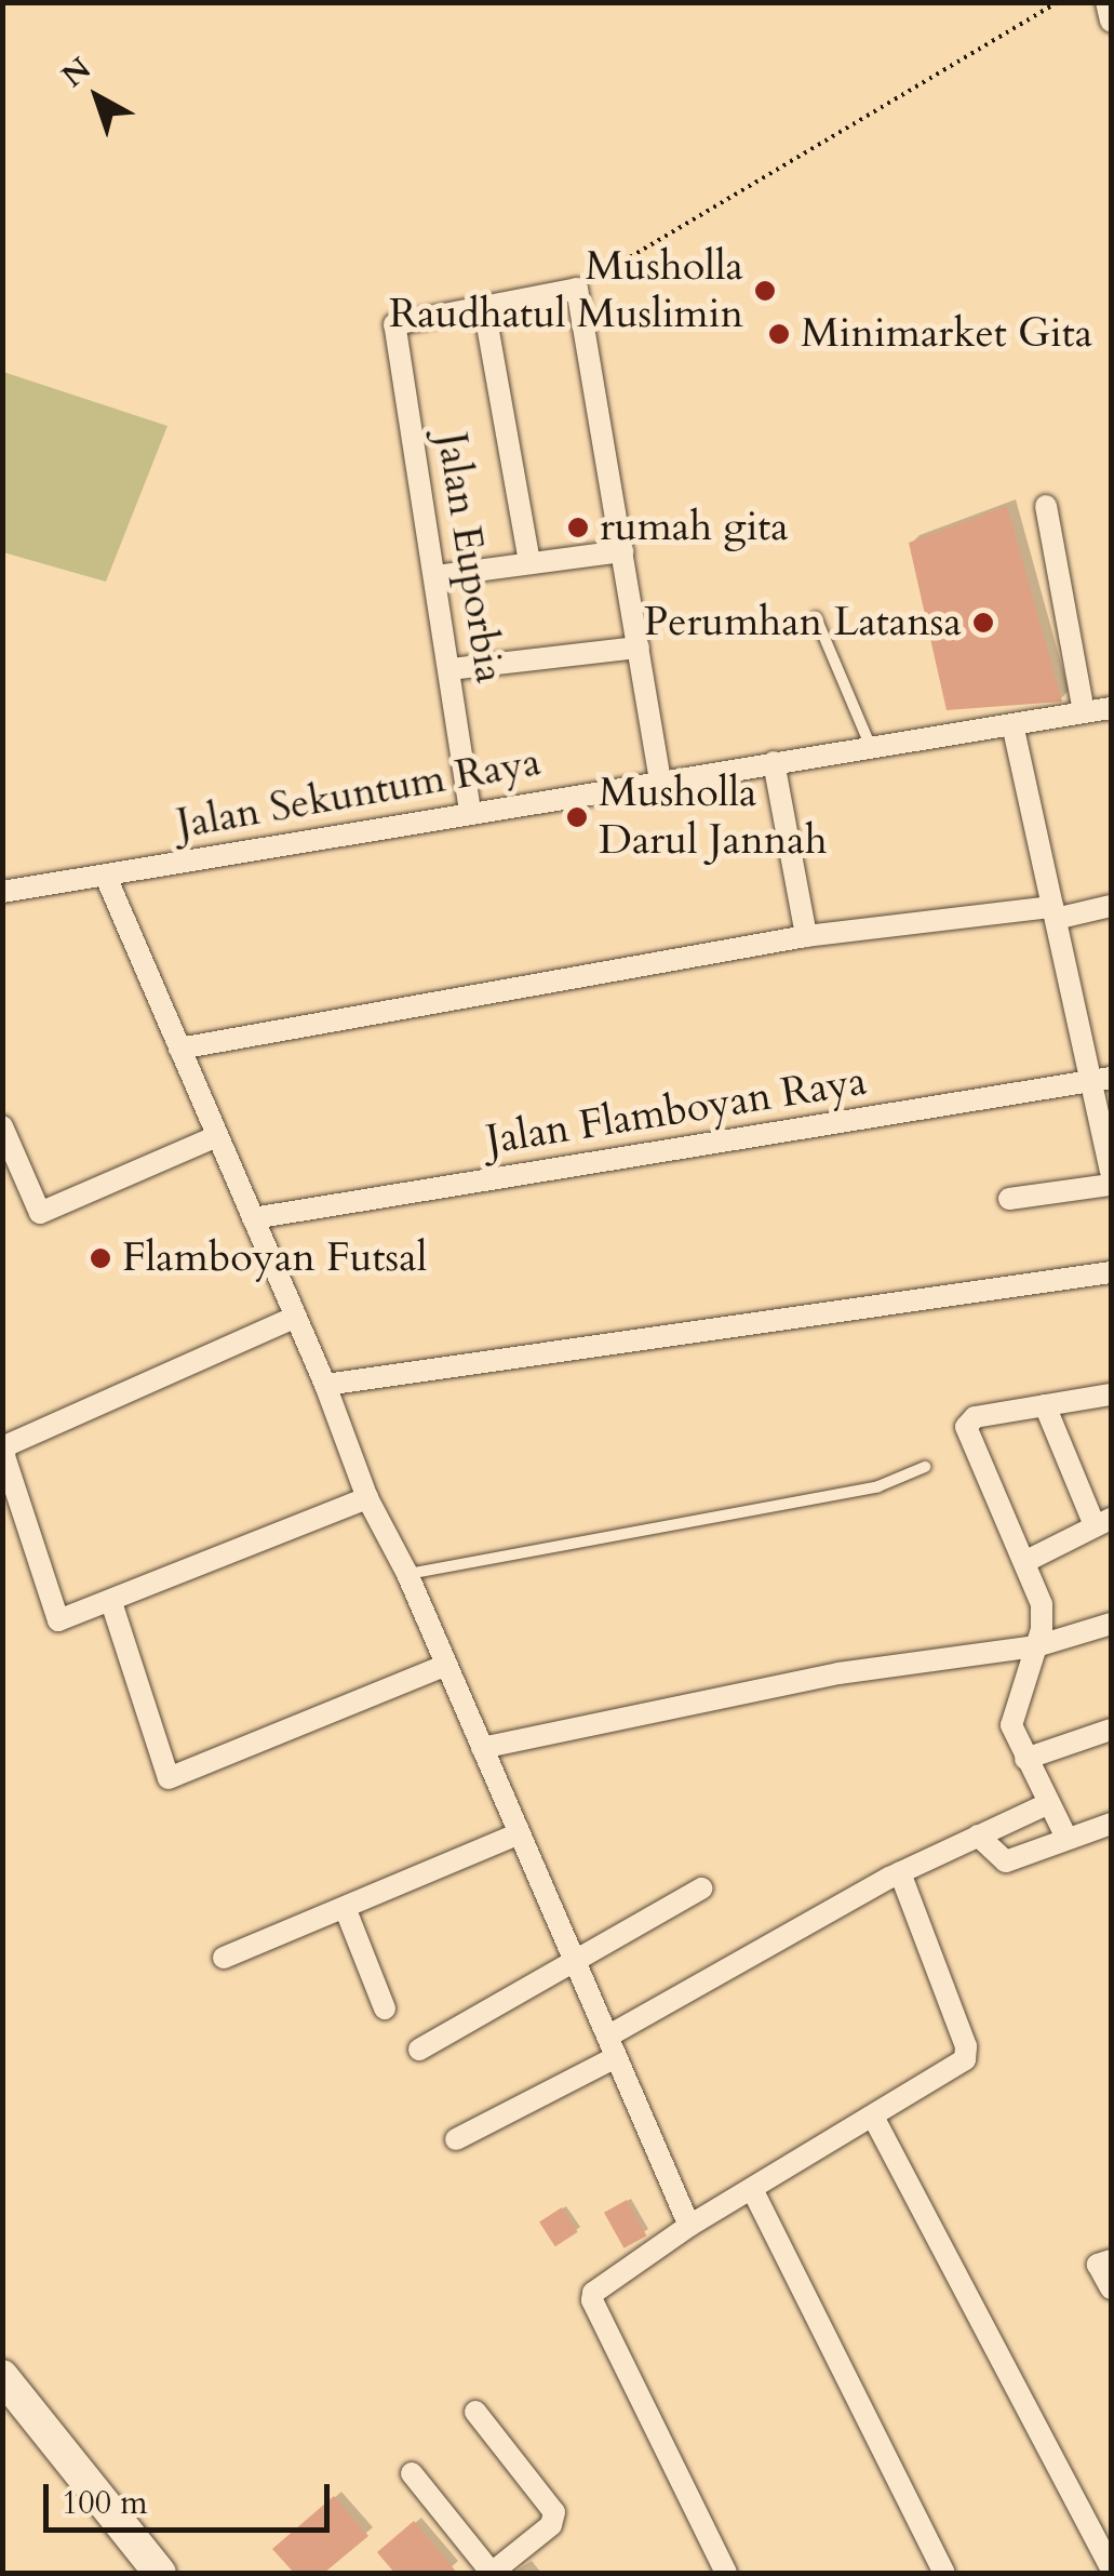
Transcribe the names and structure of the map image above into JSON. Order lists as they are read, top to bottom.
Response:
{
  "streets": {
    "street": ["Jalan Euporbia", "Jalan Sekuntum Raya", "Jalan Flamboyan Raya"]
  },
  "crossings": [
    ["Jalan Euporbia", "Jalan Sekuntum Raya"]
  ],
  "places": [
    "Musholla Raudhatul Muslimin",
    "Minimarket Gita",
    "rumah gita",
    "Perumhan Latansa",
    "Musholla Darul Jannah",
    "Flamboyan Futsal"
  ],
  "scale_bar": "100 m",
  "north": "top left"
}
